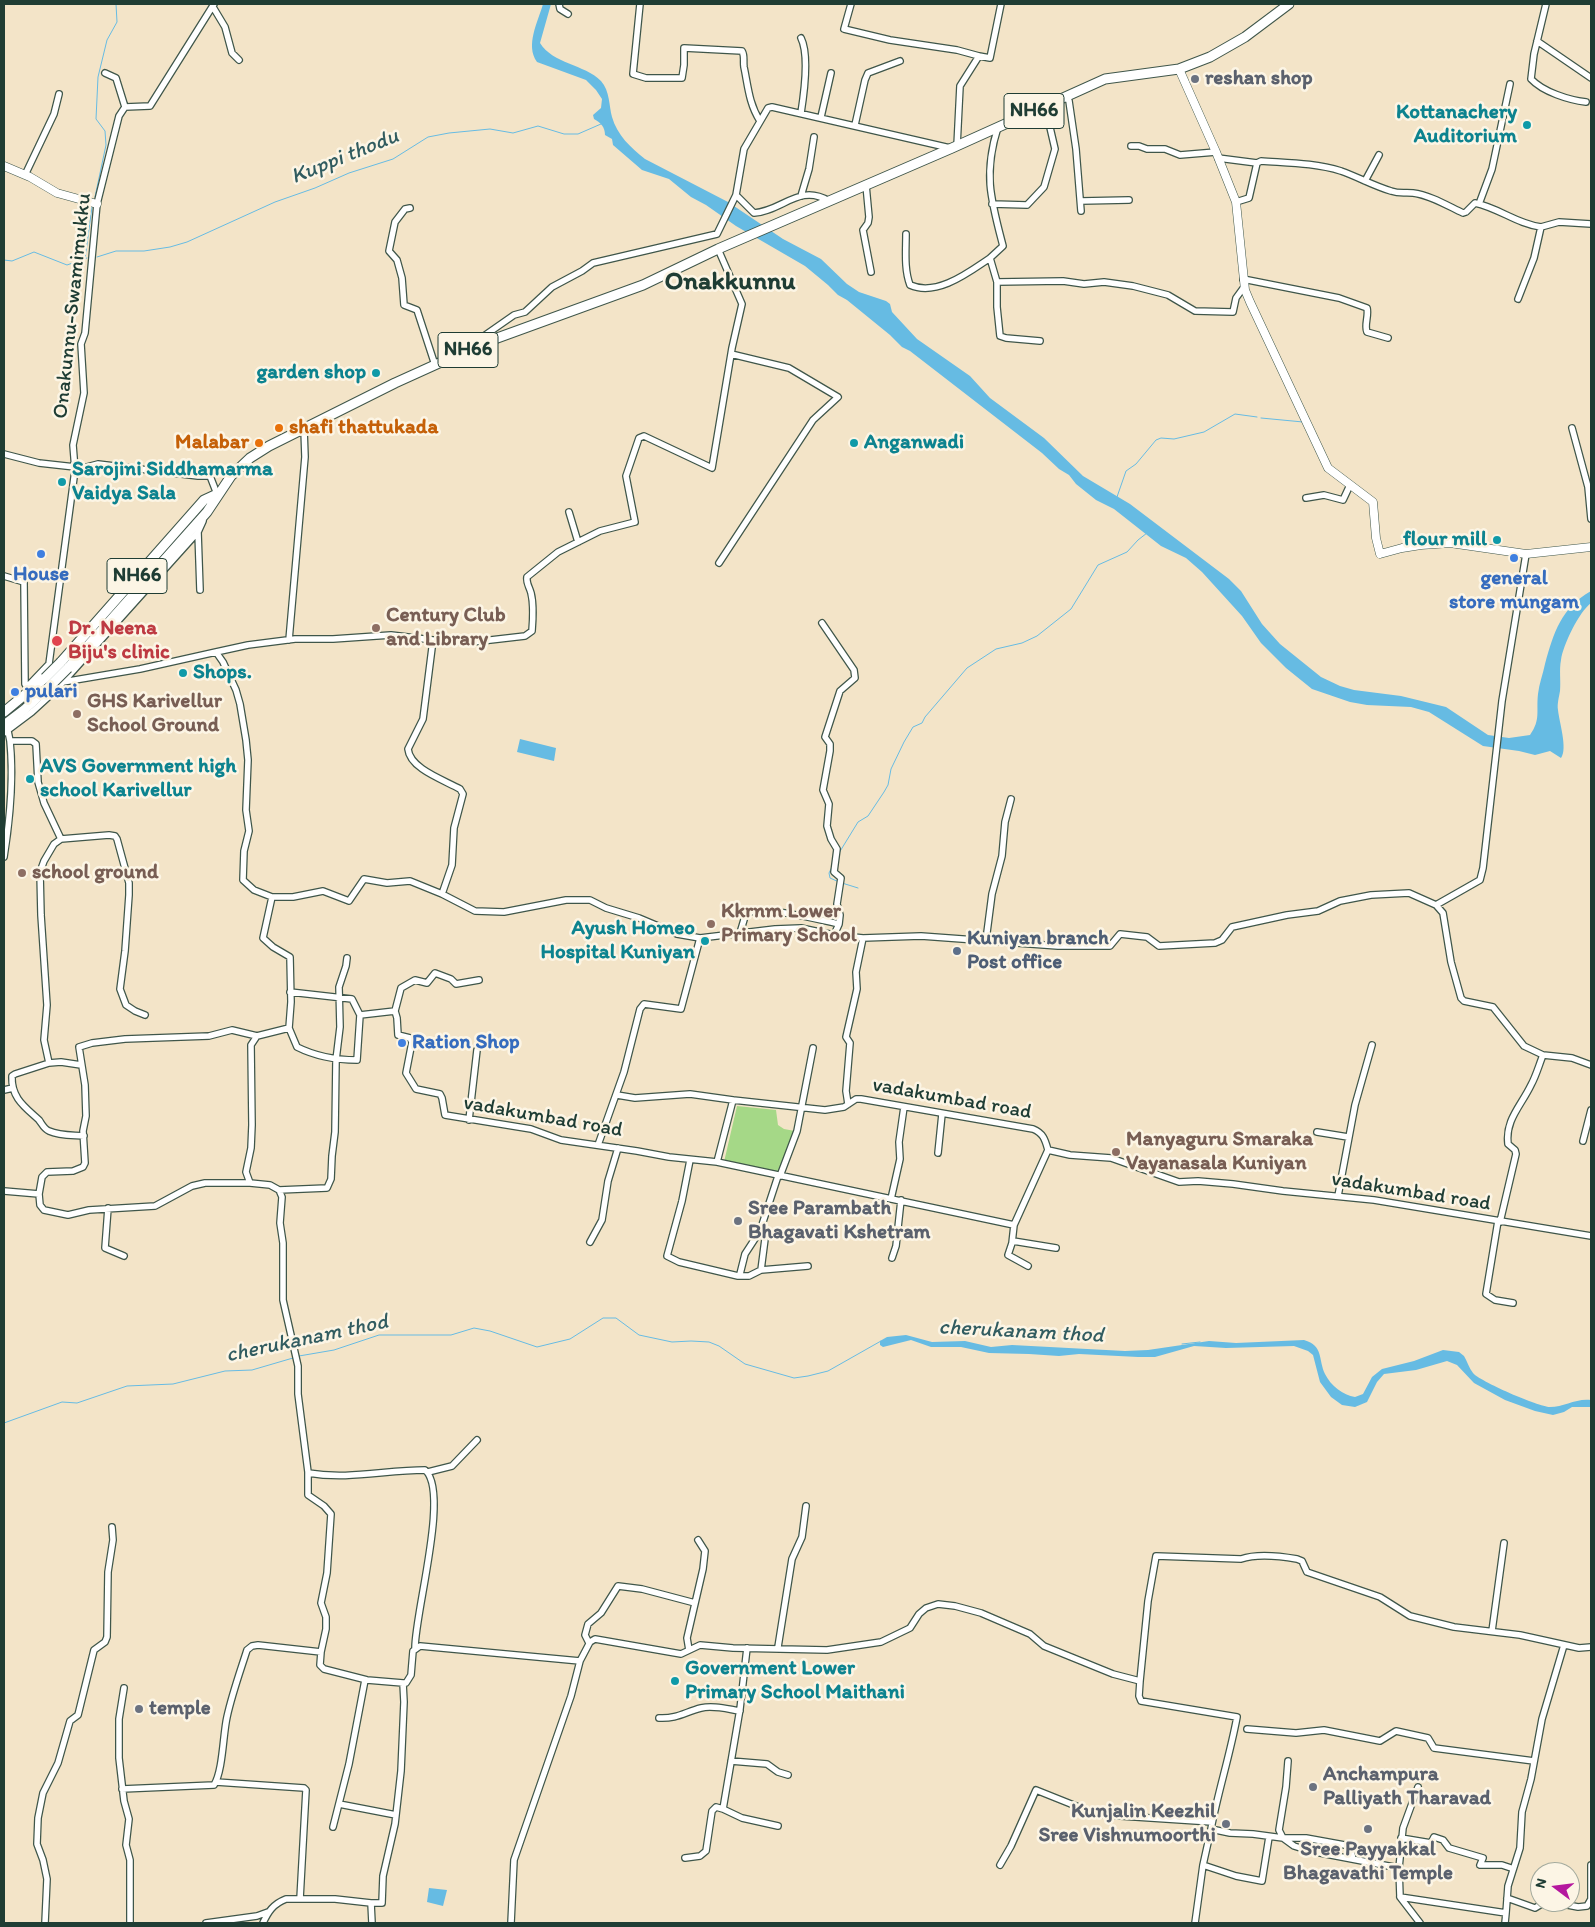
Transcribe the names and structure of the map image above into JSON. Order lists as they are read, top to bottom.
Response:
{
  "streets": {
    "highway": ["NH66"],
    "street": ["Onakunnu-Swamimukku", "vadakumbad road"]
  },
  "districts": ["Onakkunnu"],
  "water": ["Kuppi thodu", "cherukanam thod"],
  "places": [
    "reshan shop",
    "Kottanachery Auditorium",
    "garden shop",
    "shafi thattukada",
    "Malabar",
    "Anganwadi",
    "Sarojini Siddhamarma Vaidya Sala",
    "flour mill",
    "House",
    "general store mungam",
    "Century Club and Library",
    "Dr. Neena Biju's clinic",
    "Shops.",
    "pulari",
    "GHS Karivellur School Ground",
    "AVS Government high school Karivellur",
    "school ground",
    "Kkrnm Lower Primary School",
    "Ayush Homeo Hospital Kuniyan",
    "Kuniyan branch Post office",
    "Ration Shop",
    "Manyaguru Smaraka Vayanasala Kuniyan",
    "Sree Parambath Bhagavati Kshetram",
    "Government Lower Primary School Maithani",
    "temple",
    "Anchampura Palliyath Tharavad",
    "Kunjalin Keezhil Sree Vishnumoorthi",
    "Sree Payyakkal Bhagavathi Temple"
  ],
  "north": "left"
}
